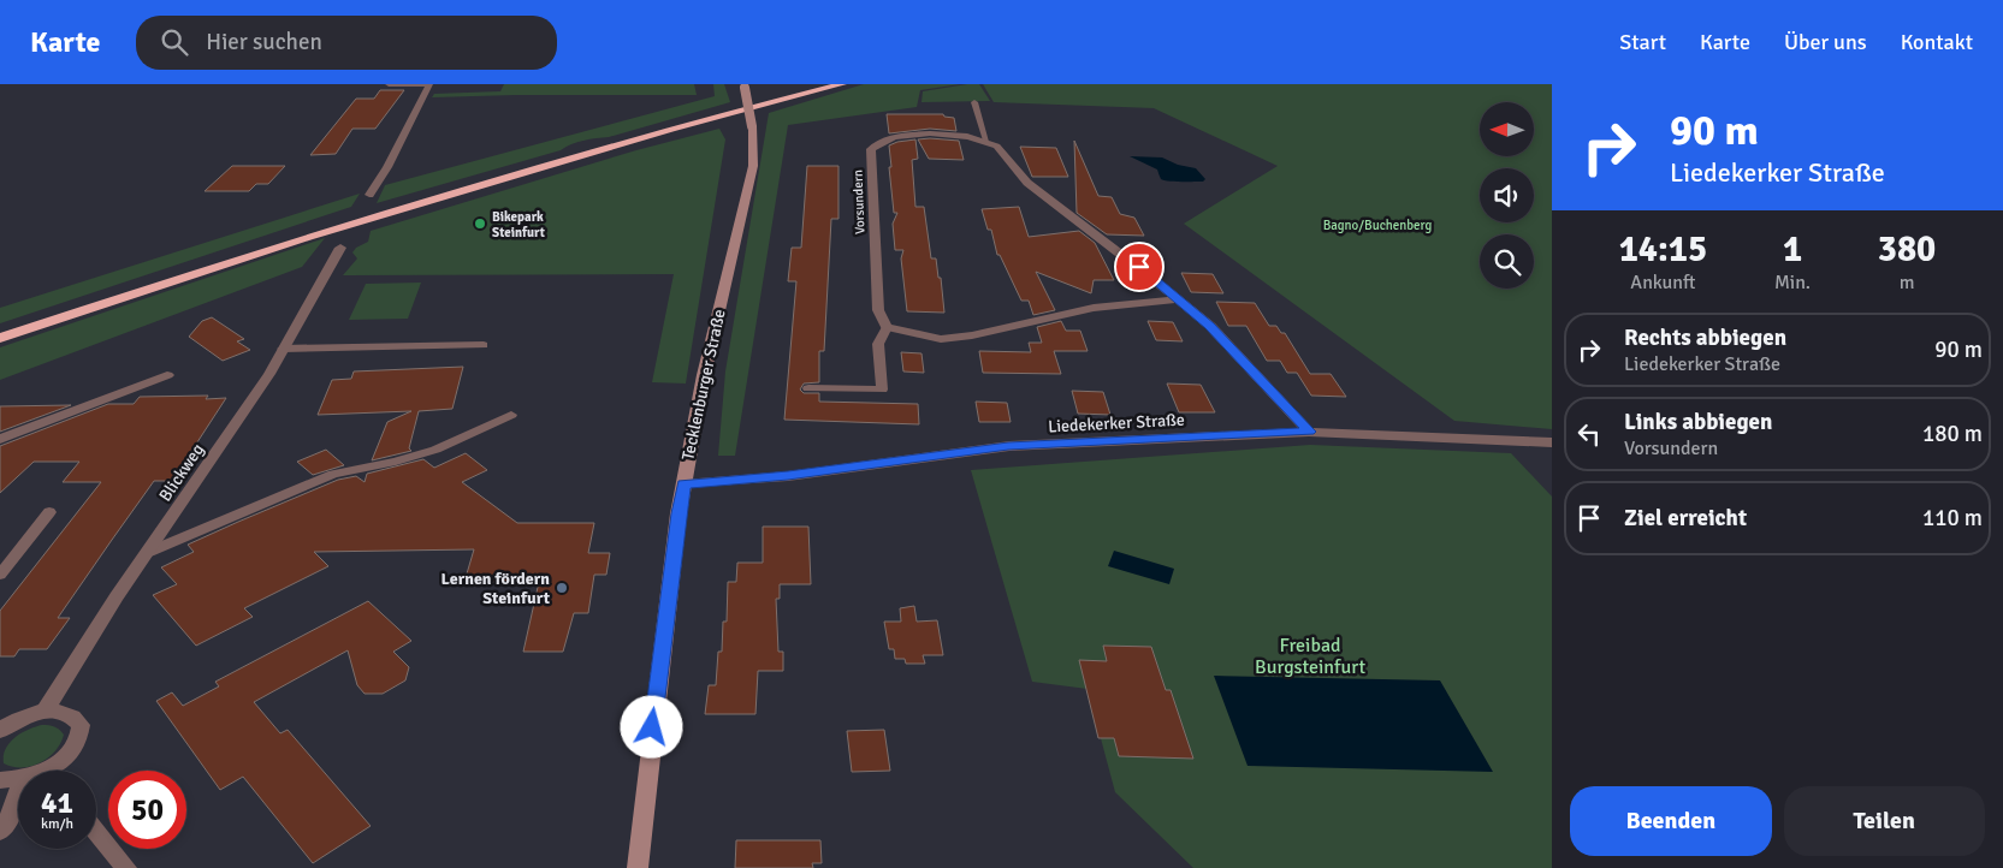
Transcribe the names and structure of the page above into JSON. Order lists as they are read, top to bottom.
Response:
{
  "streets": {
    "main road": ["Tecklenburger Straße"],
    "street": ["Vorsundern", "Liedekerker Straße", "Blickweg"]
  },
  "crossings": [
    ["Tecklenburger Straße", "Liedekerker Straße"]
  ],
  "parks": ["Bagno/Buchenberg", "Freibad Burgsteinfurt"],
  "places": ["Bikepark Steinfurt", "Lernen fördern Steinfurt"],
  "north": "left",
  "page": {
    "header": "Karte",
    "search": "Hier suchen",
    "nav": [
      "Start",
      "Karte",
      "Über uns",
      "Kontakt"
    ],
    "turn": ["90 m", "Liedekerker Straße"],
    "eta": [
      "14:15",
      "Ankunft",
      "1",
      "Min.",
      "380",
      "m"
    ],
    "list": [
      {
        "name": "Rechts abbiegen",
        "note": "Liedekerker Straße",
        "value": "90 m"
      },
      {
        "name": "Links abbiegen",
        "note": "Vorsundern",
        "value": "180 m"
      },
      {
        "name": "Ziel erreicht",
        "value": "110 m"
      }
    ],
    "speed": "41 km/h",
    "limit": "50",
    "buttons": ["Beenden", "Teilen"]
  }
}
